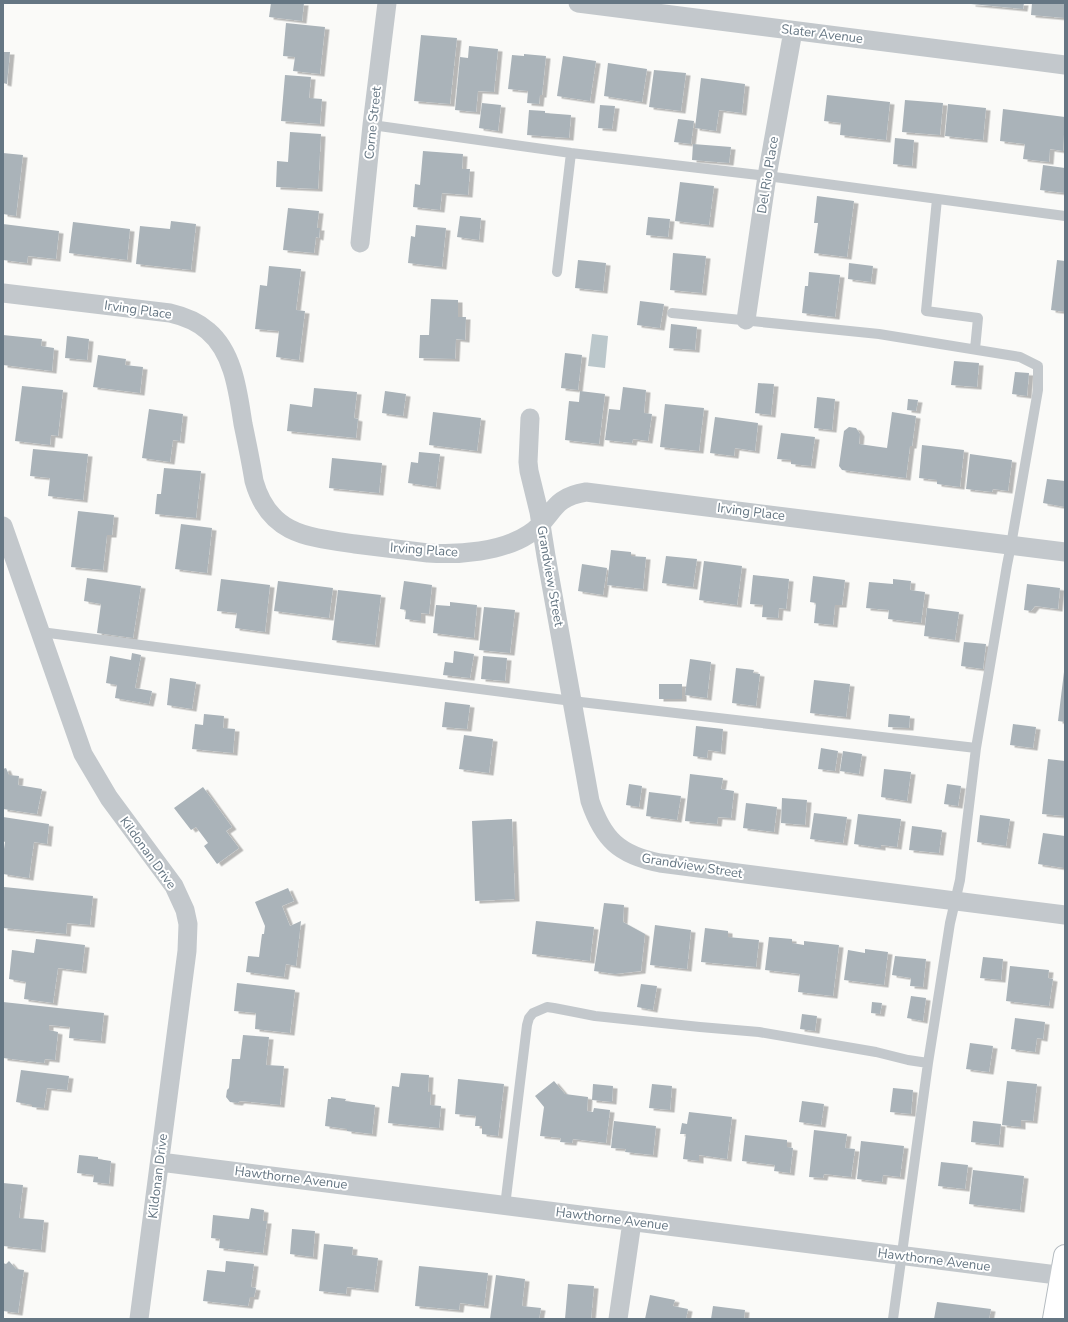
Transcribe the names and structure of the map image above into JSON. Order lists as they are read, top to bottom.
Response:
{
  "streets": {
    "street": [
      "Slater Avenue",
      "Corne Street",
      "Del Rio Place",
      "Irving Place",
      "Grandview Street",
      "Kildonan Drive",
      "Hawthorne Avenue"
    ]
  },
  "crossings": [
    ["Slater Avenue", "Del Rio Place"],
    ["Irving Place", "Grandview Street"],
    ["Kildonan Drive", "Hawthorne Avenue"]
  ]
}
